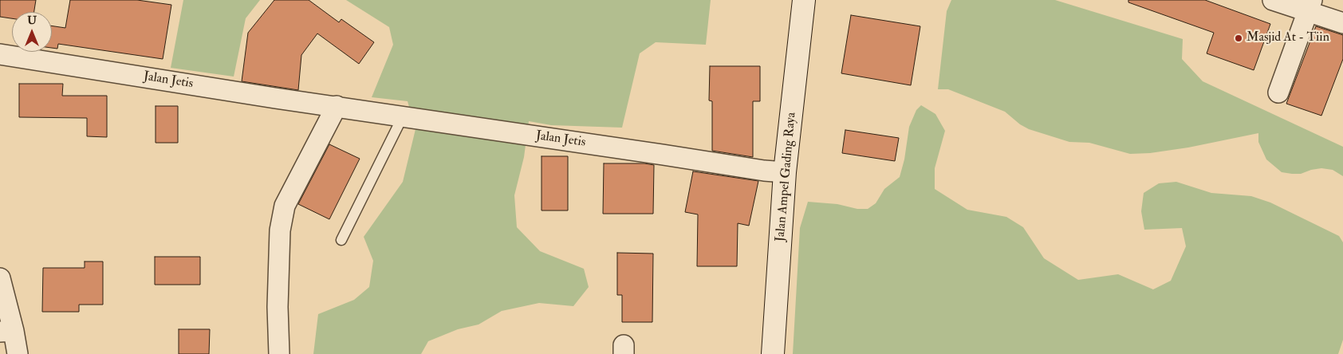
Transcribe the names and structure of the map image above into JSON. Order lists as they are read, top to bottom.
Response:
{
  "streets": {
    "main road": ["Jalan Ampel Gading Raya"],
    "street": ["Jalan Jetis"]
  },
  "crossings": [
    ["Jalan Jetis", "Jalan Ampel Gading Raya"]
  ],
  "places": ["Masjid At - Tiin"],
  "north": "top"
}
